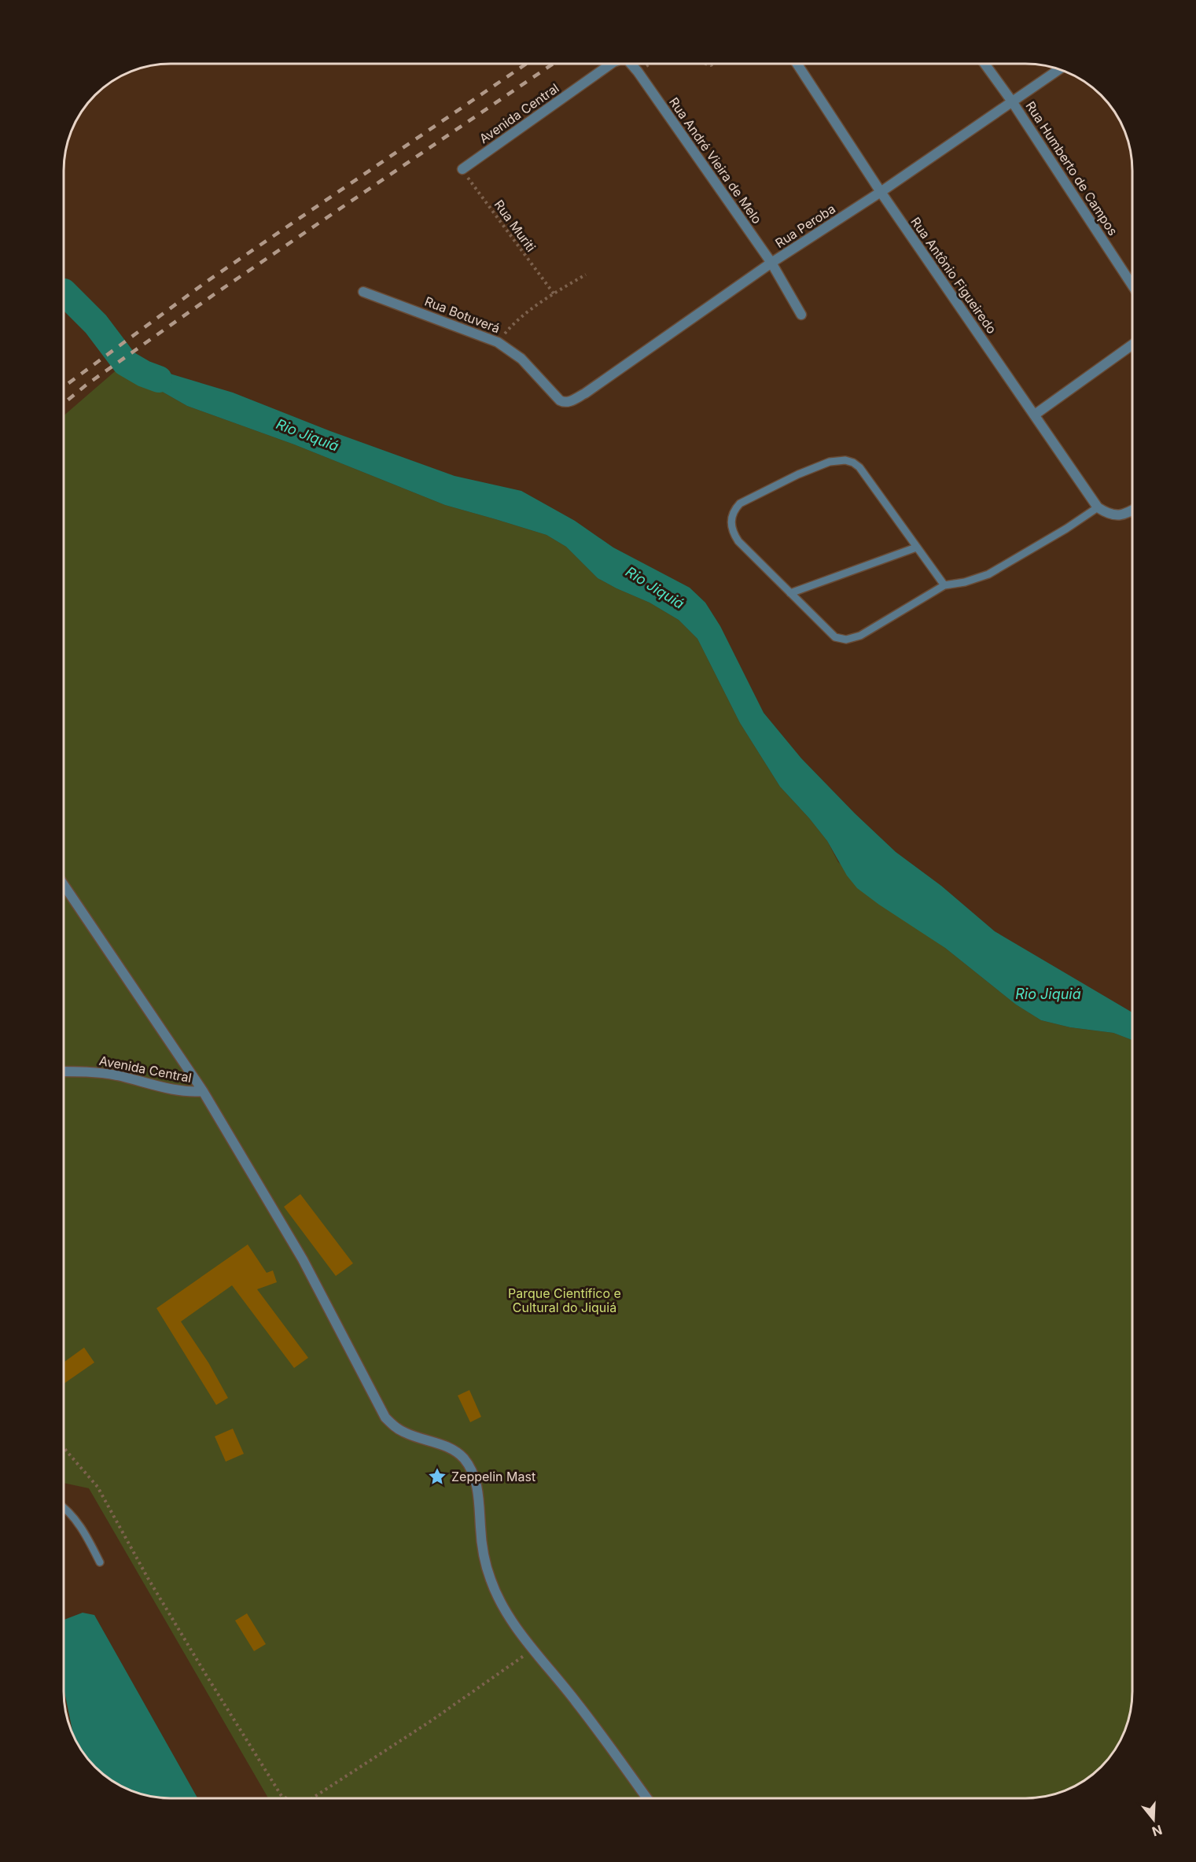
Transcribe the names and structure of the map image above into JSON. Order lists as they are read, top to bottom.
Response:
{
  "streets": {
    "street": [
      "Avenida Central",
      "Rua André Vieira de Melo",
      "Rua Humberto de Campos",
      "Rua Peroba",
      "Rua Antônio Figueiredo",
      "Rua Botuverá"
    ],
    "path": ["Rua Muriti"]
  },
  "crossings": [
    ["Avenida Central", "Rua Muriti"],
    ["Rua André Vieira de Melo", "Rua Peroba"],
    ["Rua Humberto de Campos", "Rua Peroba"],
    ["Rua Peroba", "Rua Antônio Figueiredo"],
    ["Rua Peroba", "Rua Botuverá"]
  ],
  "water": ["Rio Jiquiá"],
  "parks": ["Parque Científico e Cultural do Jiquiá"],
  "places": {
    "place": ["Zeppelin Mast"]
  },
  "north": "bottom"
}
